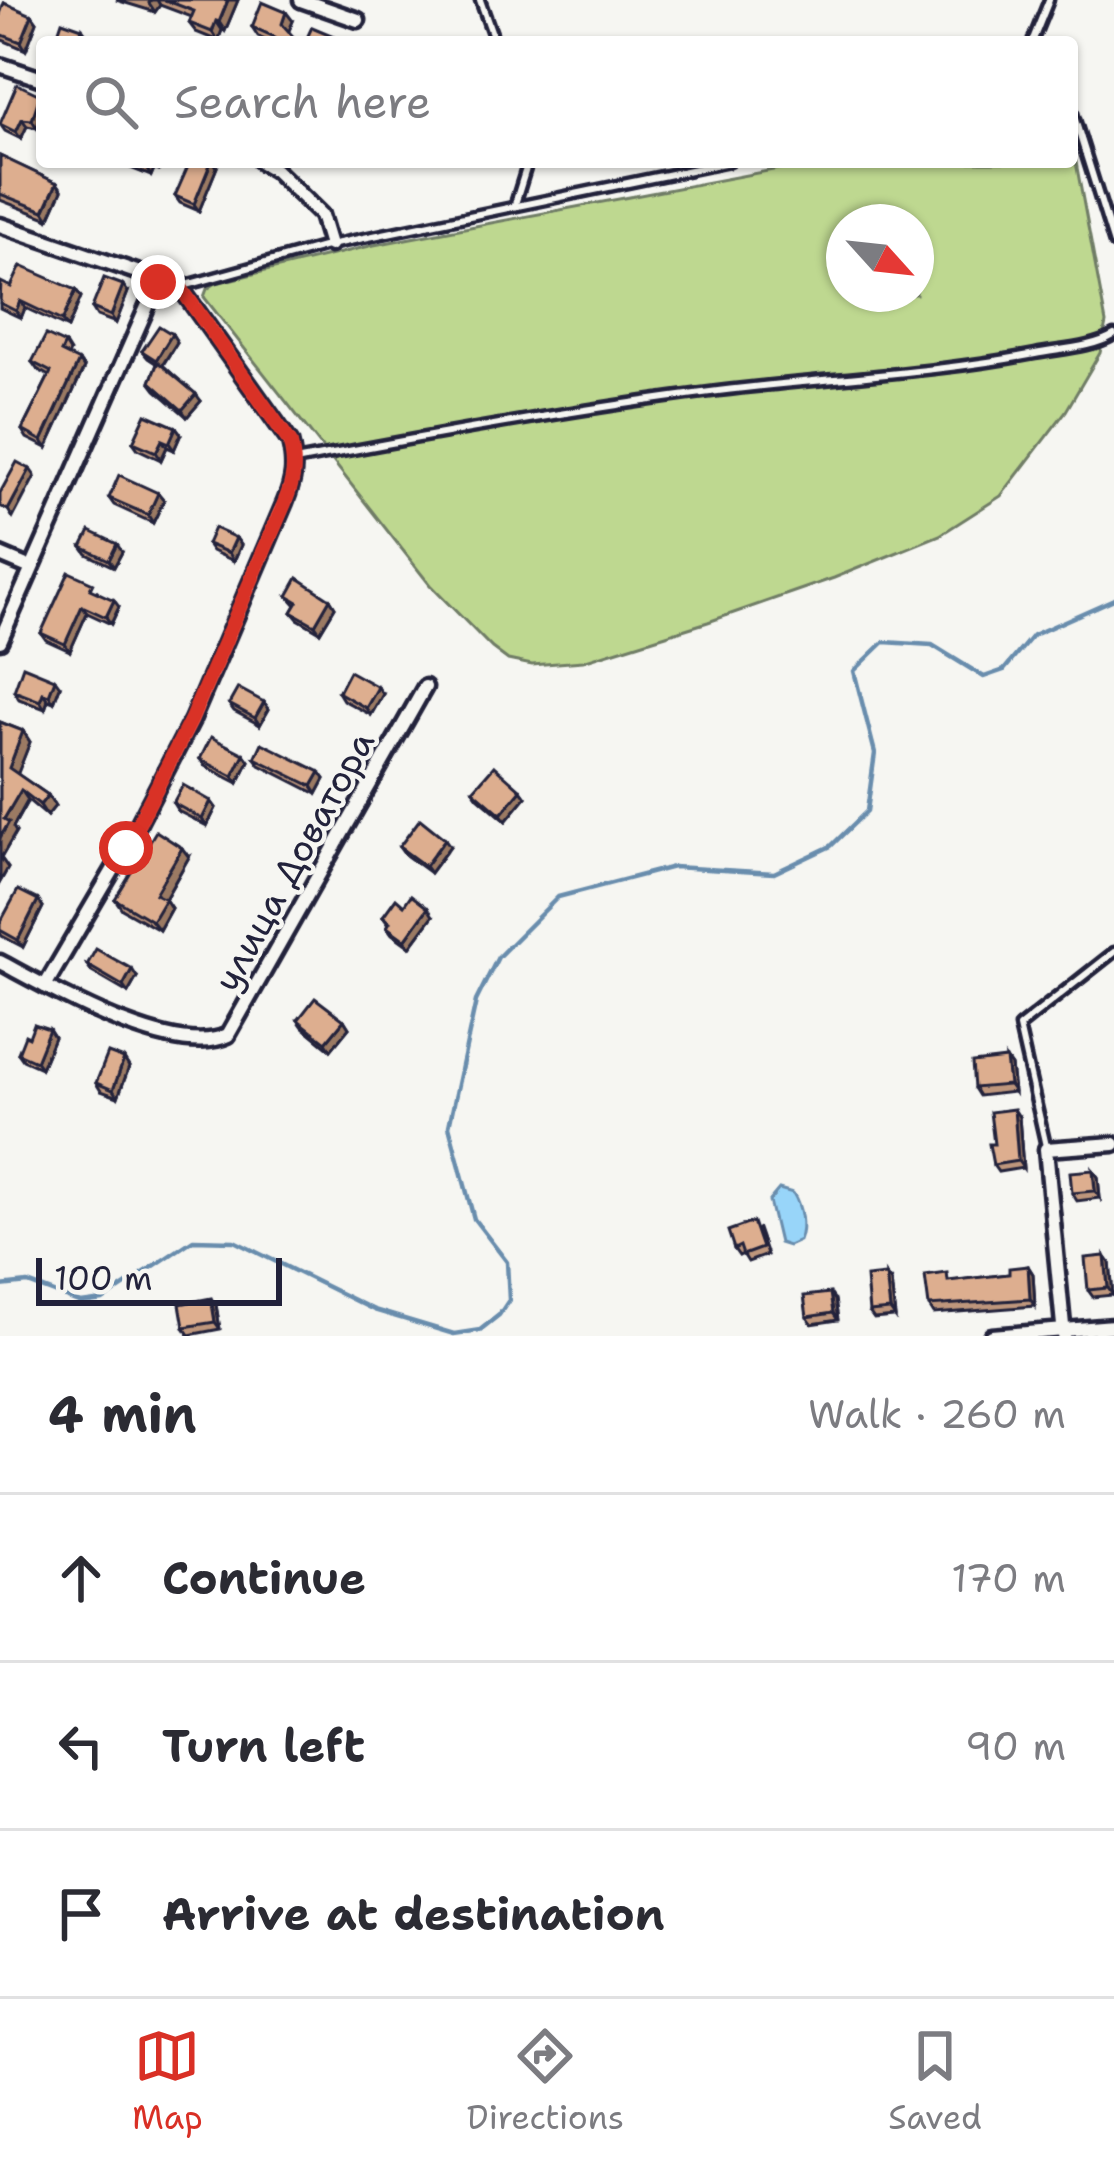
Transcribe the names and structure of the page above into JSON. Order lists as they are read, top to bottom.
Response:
{
  "streets": {
    "street": ["улица Доватора"]
  },
  "scale_bar": "100 m",
  "north": "bottom right",
  "page": {
    "search": "Search here",
    "scale": "100 m",
    "heading": ["4 min", "Walk · 260 m"],
    "list": [
      ["Continue", "170 m"],
      ["Turn left", "90 m"],
      "Arrive at destination"
    ],
    "nav": ["Map", "Directions", "Saved"]
  }
}
